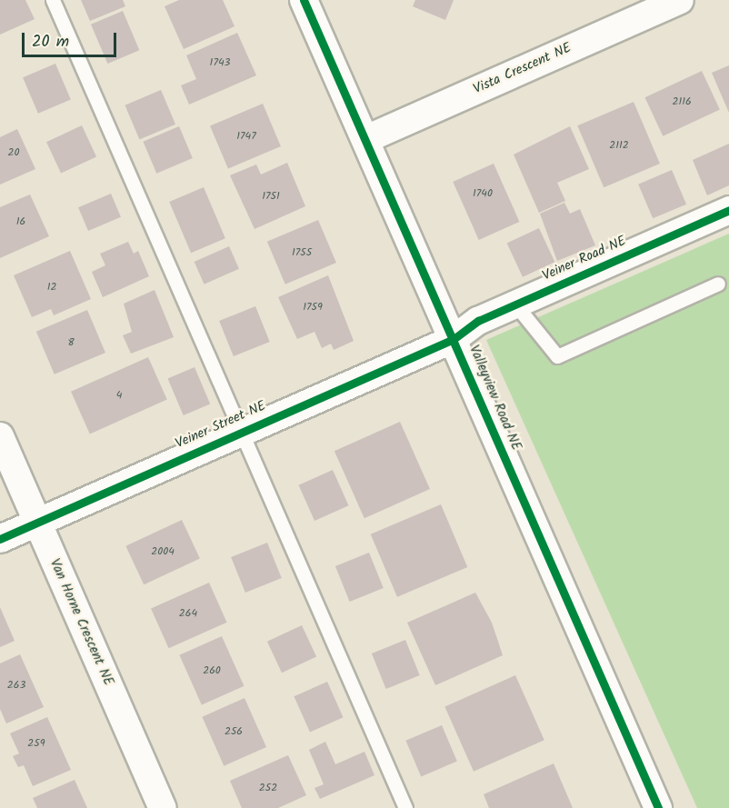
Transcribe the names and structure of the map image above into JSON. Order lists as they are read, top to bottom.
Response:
{
  "streets": {
    "street": [
      "Vista Crescent NE",
      "Veiner Road NE",
      "Valleyview Road NE",
      "Veiner Street NE",
      "Van Horne Crescent NE"
    ]
  },
  "crossings": [
    ["Vista Crescent NE", "Valleyview Road NE"],
    ["Veiner Road NE", "Valleyview Road NE"],
    ["Veiner Road NE", "Veiner Street NE"],
    ["Valleyview Road NE", "Veiner Street NE"],
    ["Veiner Street NE", "Van Horne Crescent NE"]
  ],
  "house_numbers": [
    "1743",
    "2116",
    "1747",
    "2112",
    "20",
    "1740",
    "1751",
    "16",
    "1755",
    "12",
    "1759",
    "8",
    "4",
    "2004",
    "264",
    "260",
    "263",
    "256",
    "259",
    "252"
  ],
  "scale_bar": "20 m"
}
